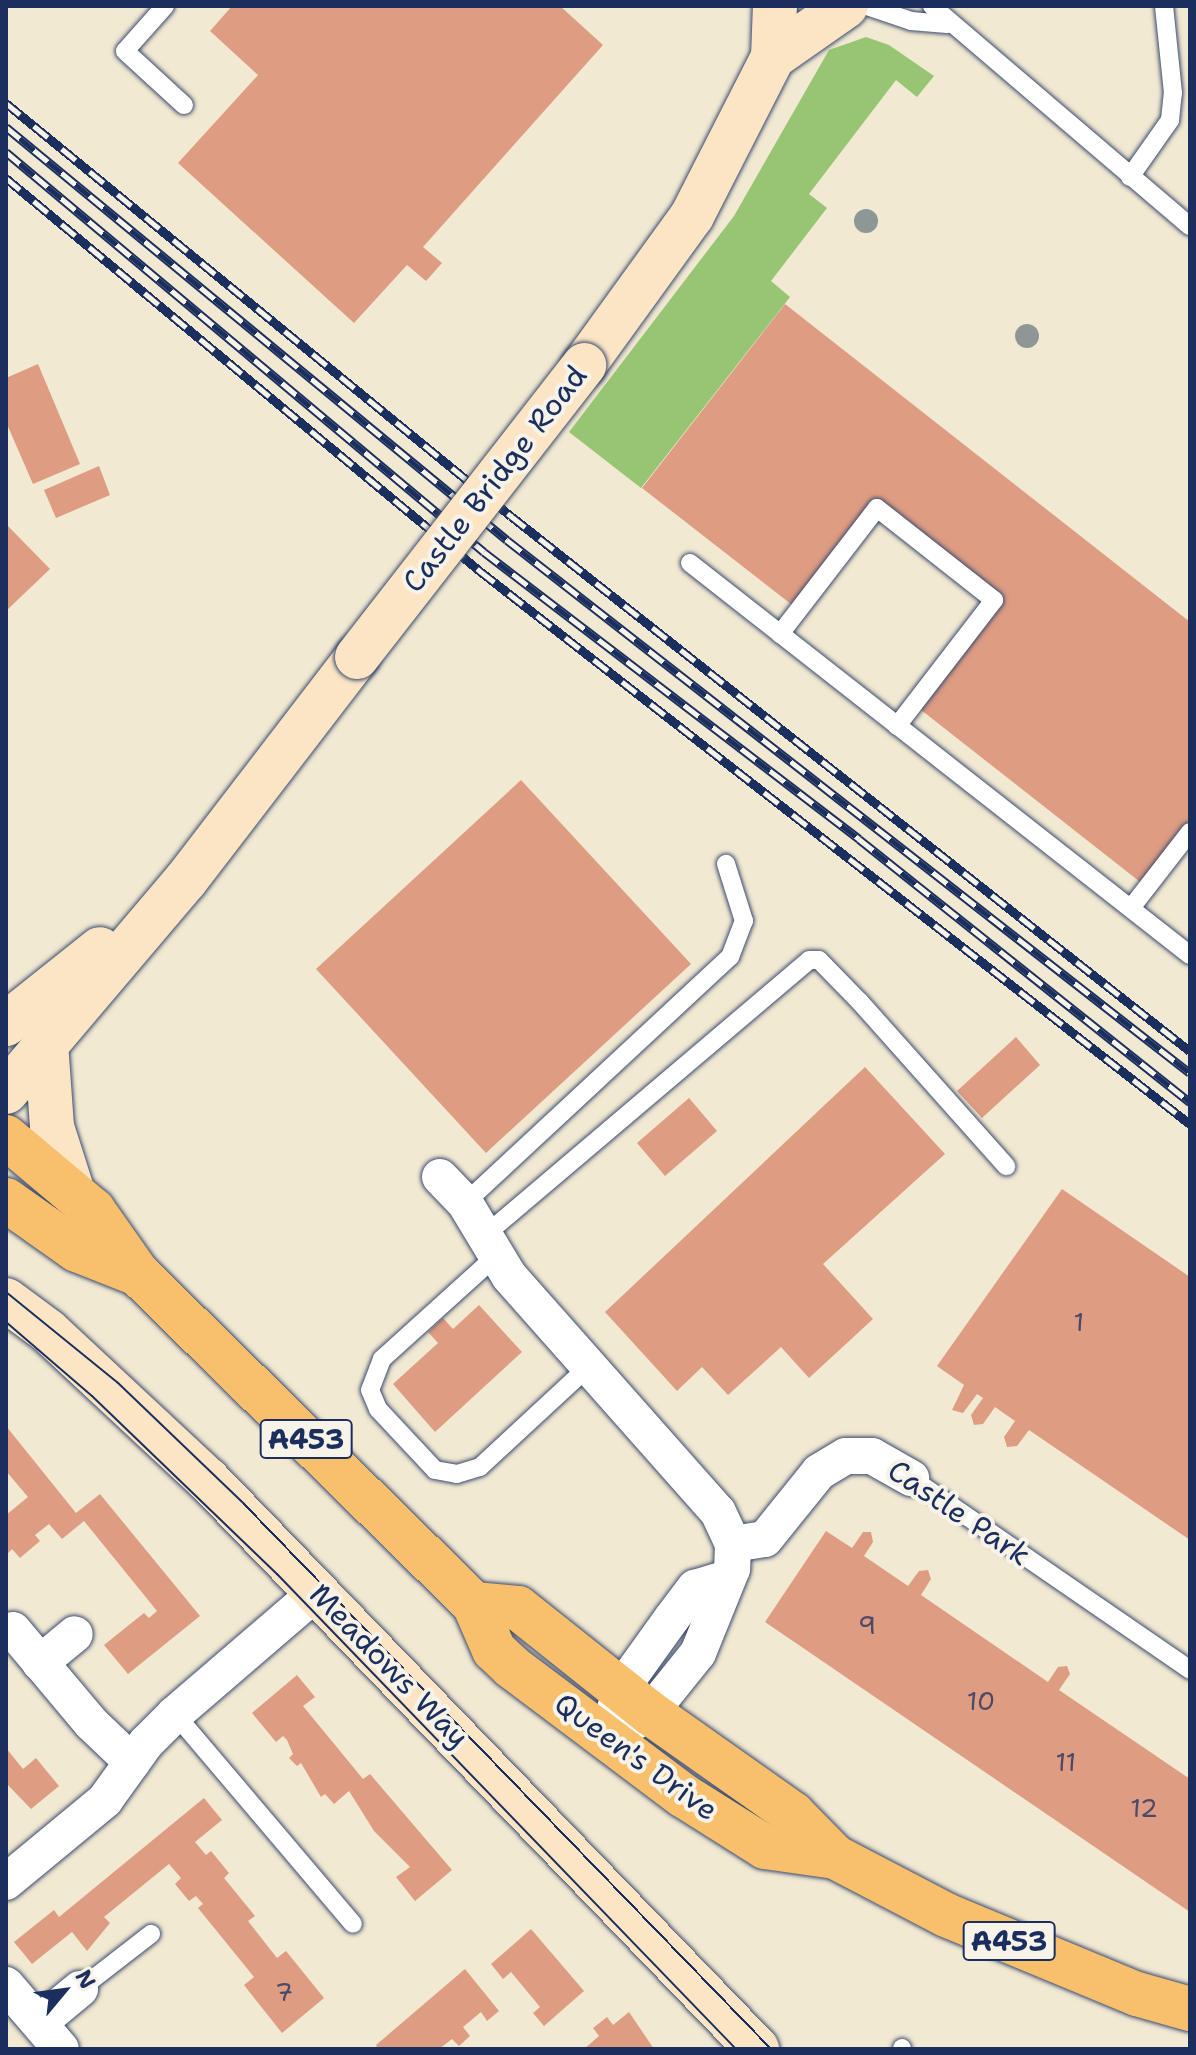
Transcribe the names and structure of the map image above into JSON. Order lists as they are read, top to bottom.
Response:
{
  "streets": {
    "main road": ["A453", "Queen's Drive"],
    "street": ["Castle Bridge Road", "Castle Park", "Meadows Way"]
  },
  "house_numbers": [
    "1",
    "9",
    "10",
    "11",
    "12",
    "7"
  ],
  "north": "top right"
}
